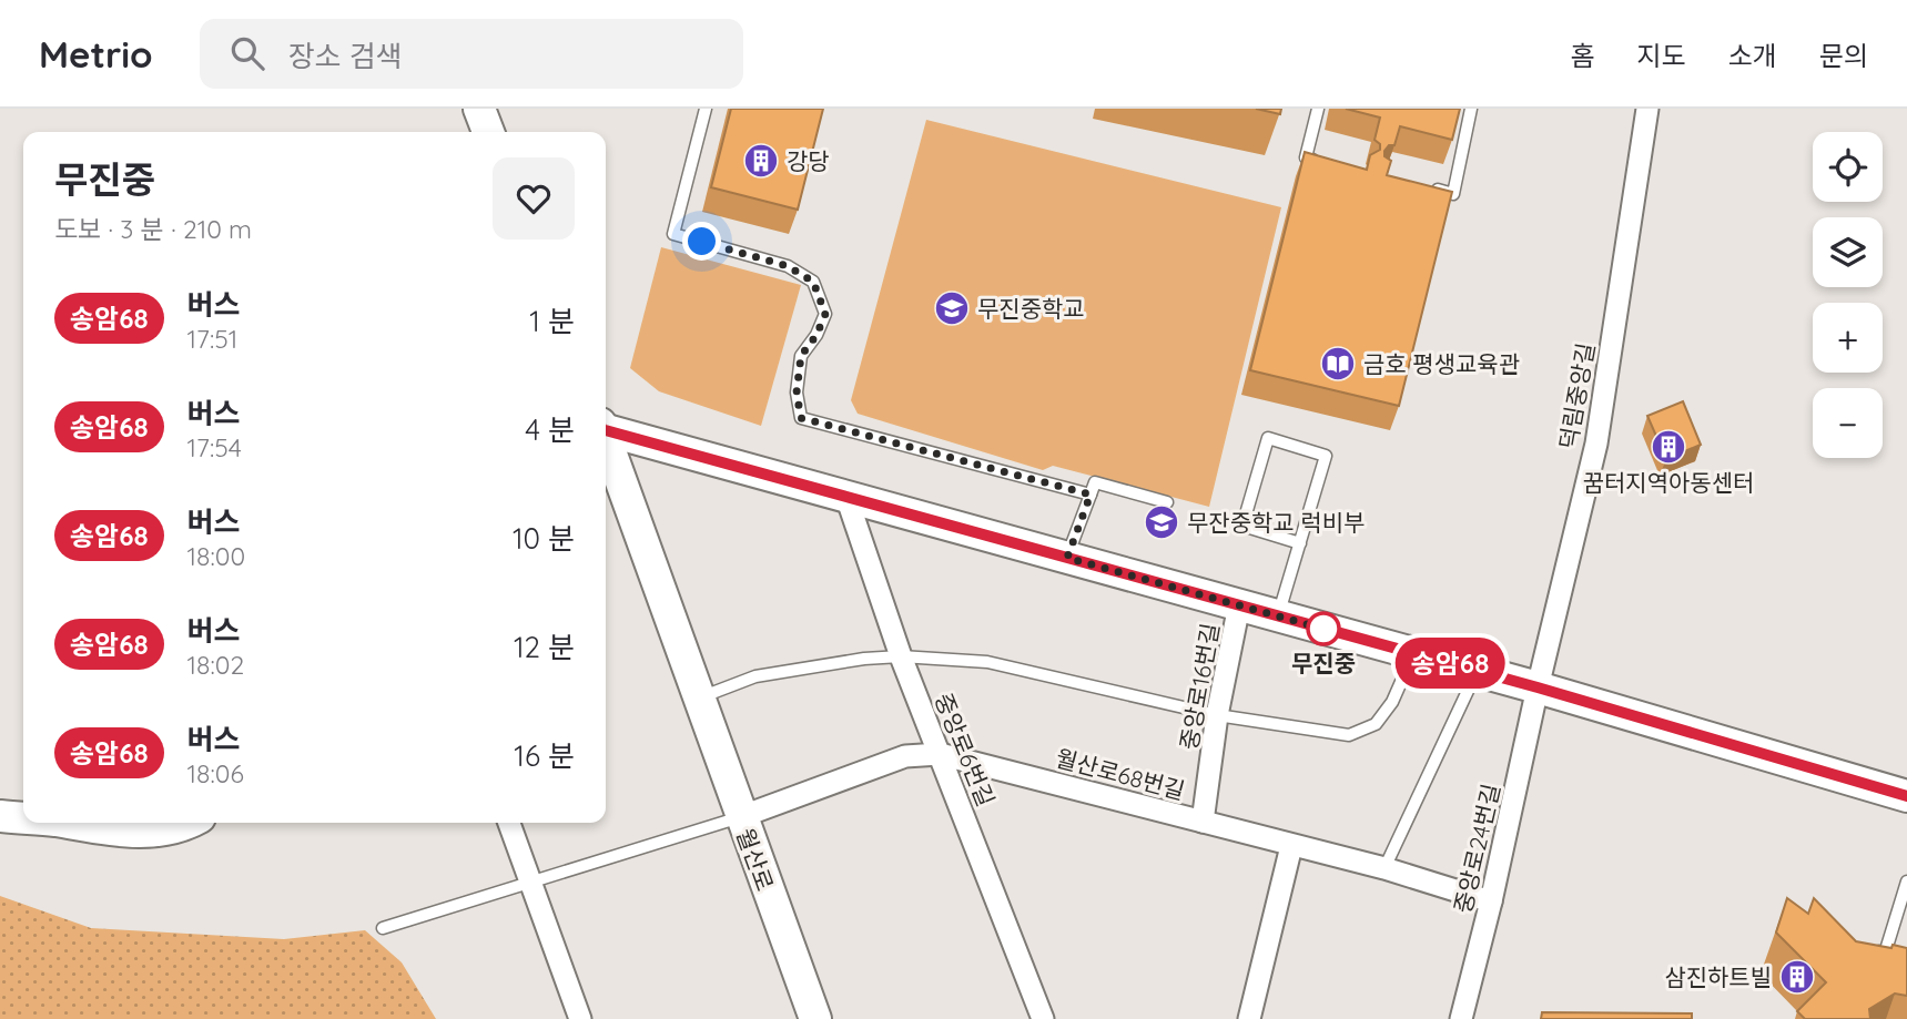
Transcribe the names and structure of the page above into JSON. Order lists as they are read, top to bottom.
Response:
{
  "streets": {
    "main road": ["월산로"],
    "street": [
      "덕림중앙길",
      "중앙로16번길",
      "중앙로6번길",
      "월산로68번길",
      "중앙로24번길"
    ]
  },
  "crossings": [
    ["덕림중앙길", "중앙로24번길"],
    ["중앙로16번길", "월산로68번길"],
    ["중앙로6번길", "월산로68번길"],
    ["월산로68번길", "중앙로24번길"],
    ["월산로68번길", "월산로"]
  ],
  "places": {
    "building": ["강당", "꿈터지역아동센터", "삼진하트빌"],
    "school or university": ["무진중학교", "무잔중학교 럭비부"],
    "library": ["금호 평생교육관"],
    "other": ["무진중"]
  },
  "lines": ["bus line 송암68"],
  "page": {
    "header": "Metrio",
    "search": "장소 검색",
    "nav": [
      "홈",
      "지도",
      "소개",
      "문의"
    ],
    "on_map": "송암68",
    "map_buttons": ["+", "−"],
    "heading": ["무진중", "도보 · 3 분 · 210 m"],
    "list": [
      {
        "mark": "송암68",
        "name": "버스",
        "note": "17:51",
        "value": "1 분"
      },
      {
        "mark": "송암68",
        "name": "버스",
        "note": "17:54",
        "value": "4 분"
      },
      {
        "mark": "송암68",
        "name": "버스",
        "note": "18:00",
        "value": "10 분"
      },
      {
        "mark": "송암68",
        "name": "버스",
        "note": "18:02",
        "value": "12 분"
      },
      {
        "mark": "송암68",
        "name": "버스",
        "note": "18:06",
        "value": "16 분"
      }
    ]
  }
}
